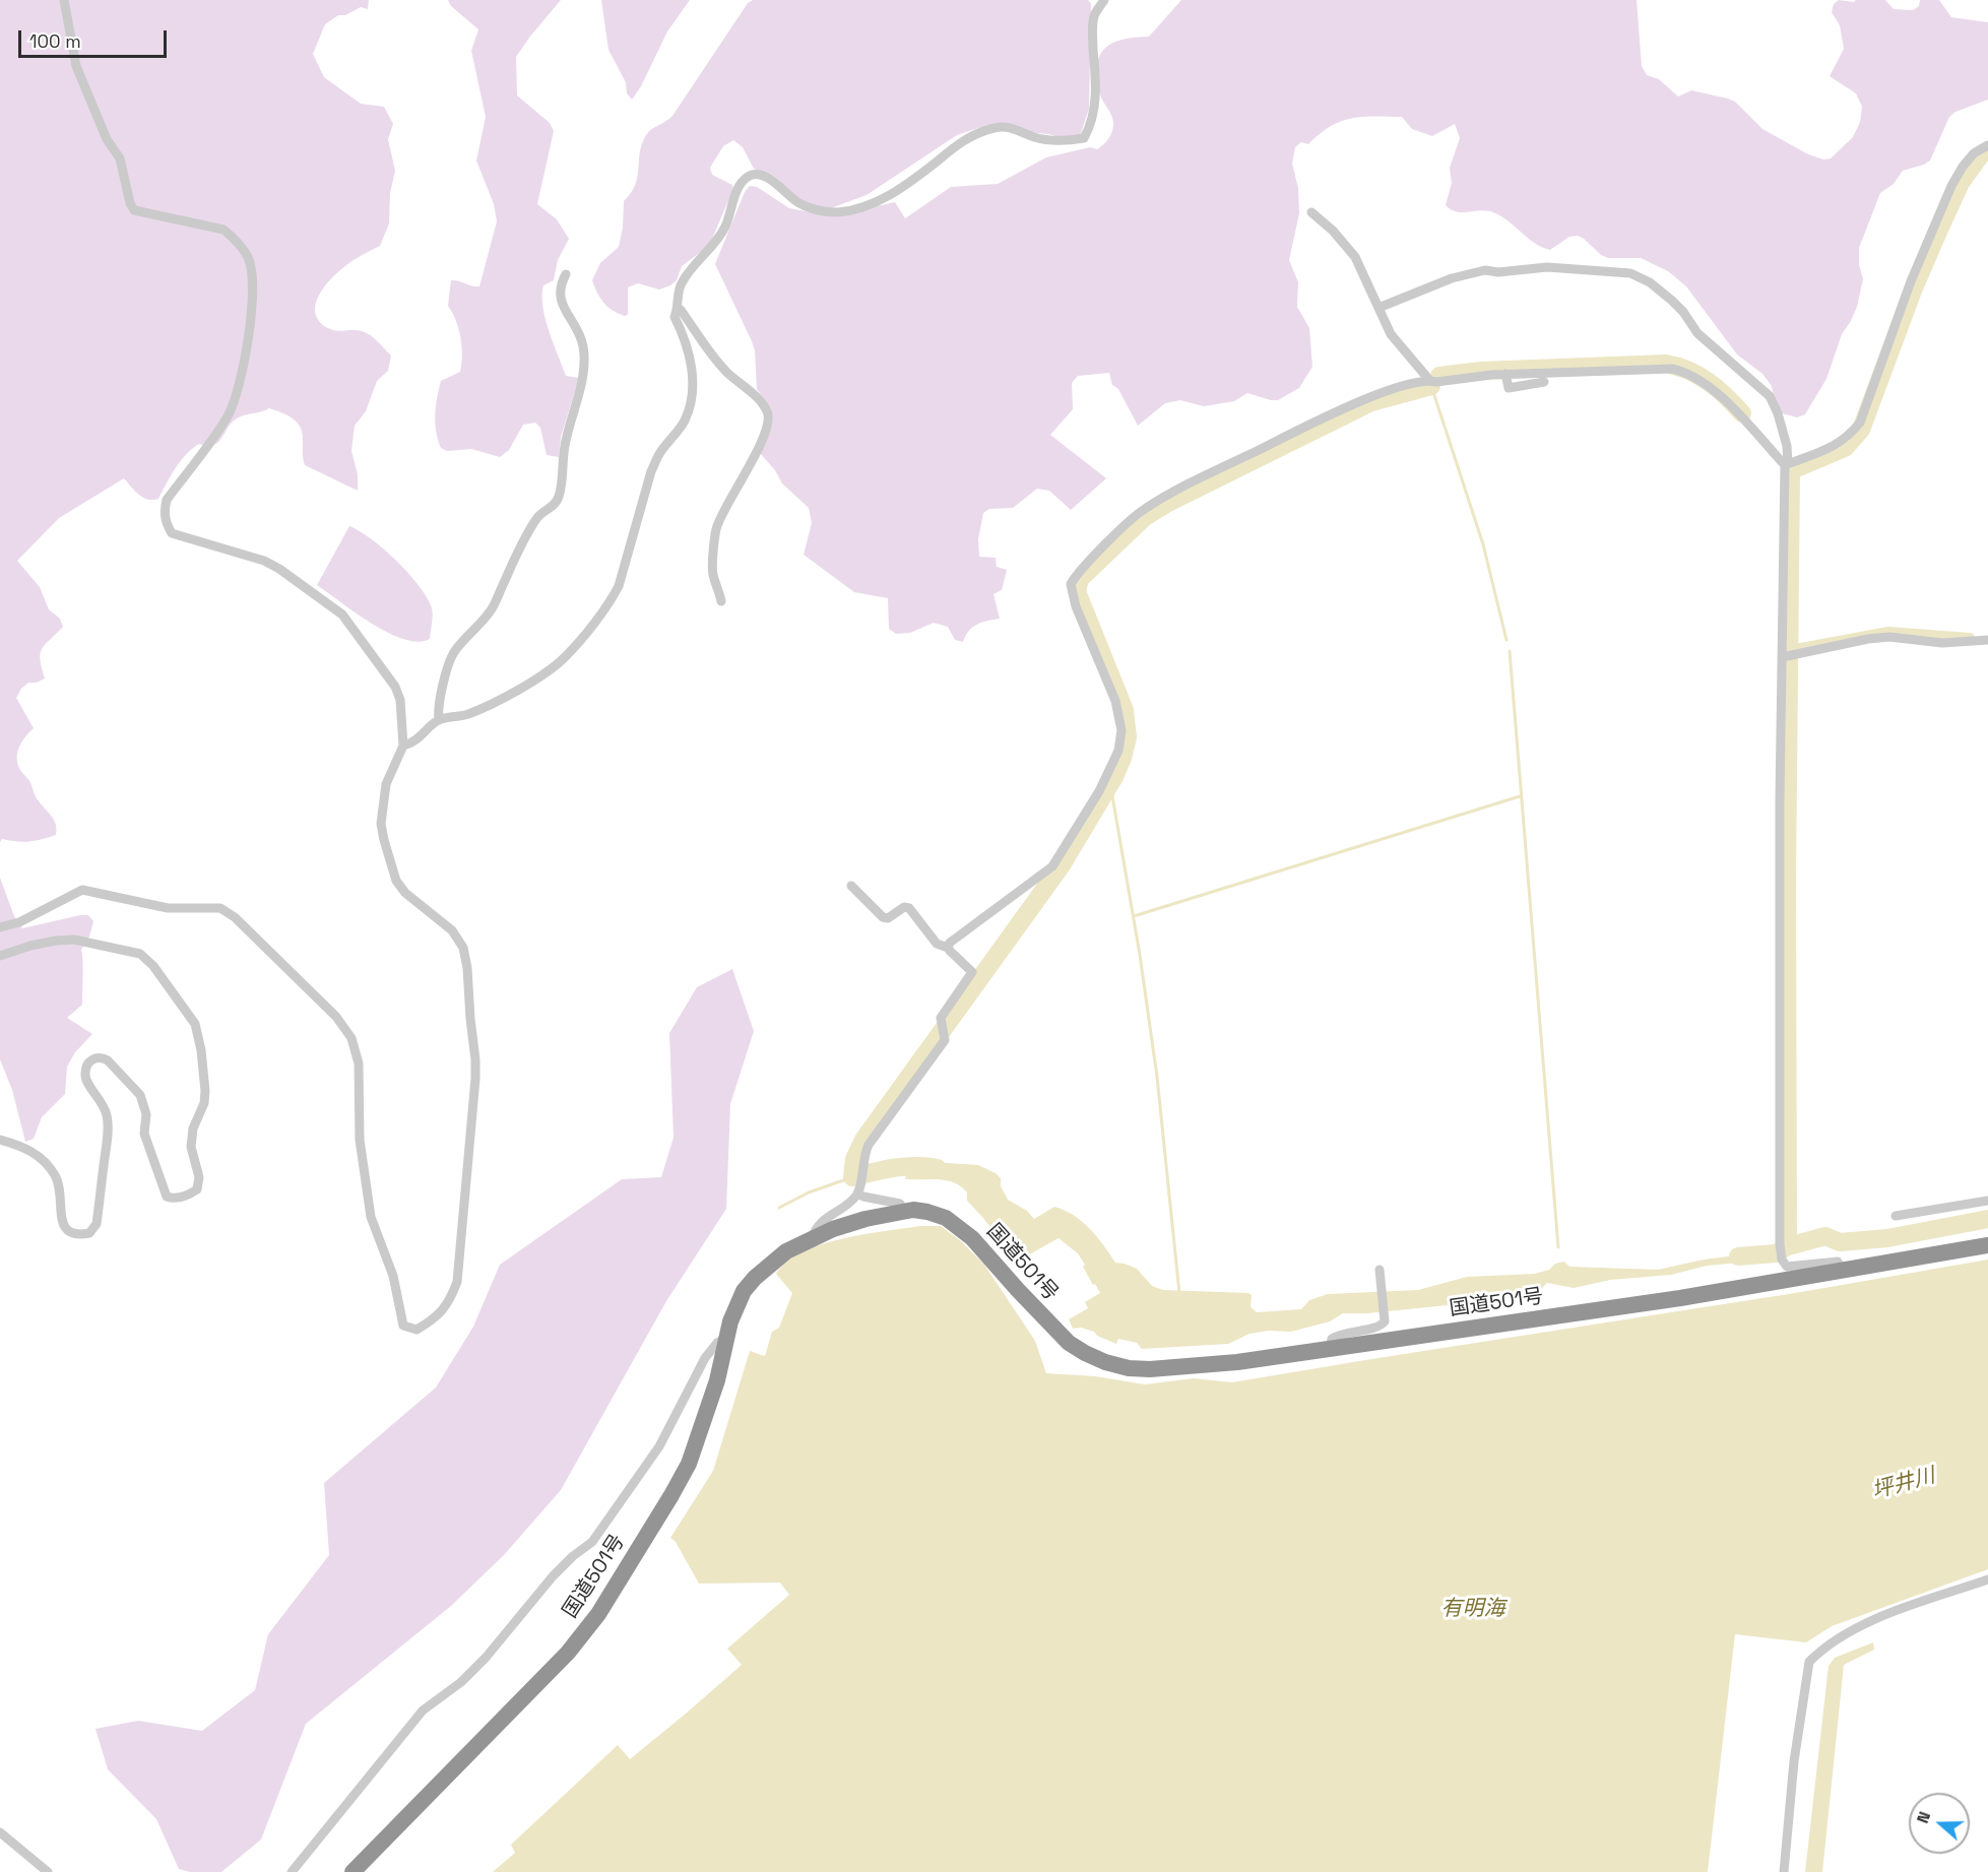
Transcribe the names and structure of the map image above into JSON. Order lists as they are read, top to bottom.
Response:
{
  "streets": {
    "highway": ["国道501号"]
  },
  "water": ["坪井川", "有明海"],
  "scale_bar": "100 m",
  "north": "left"
}
